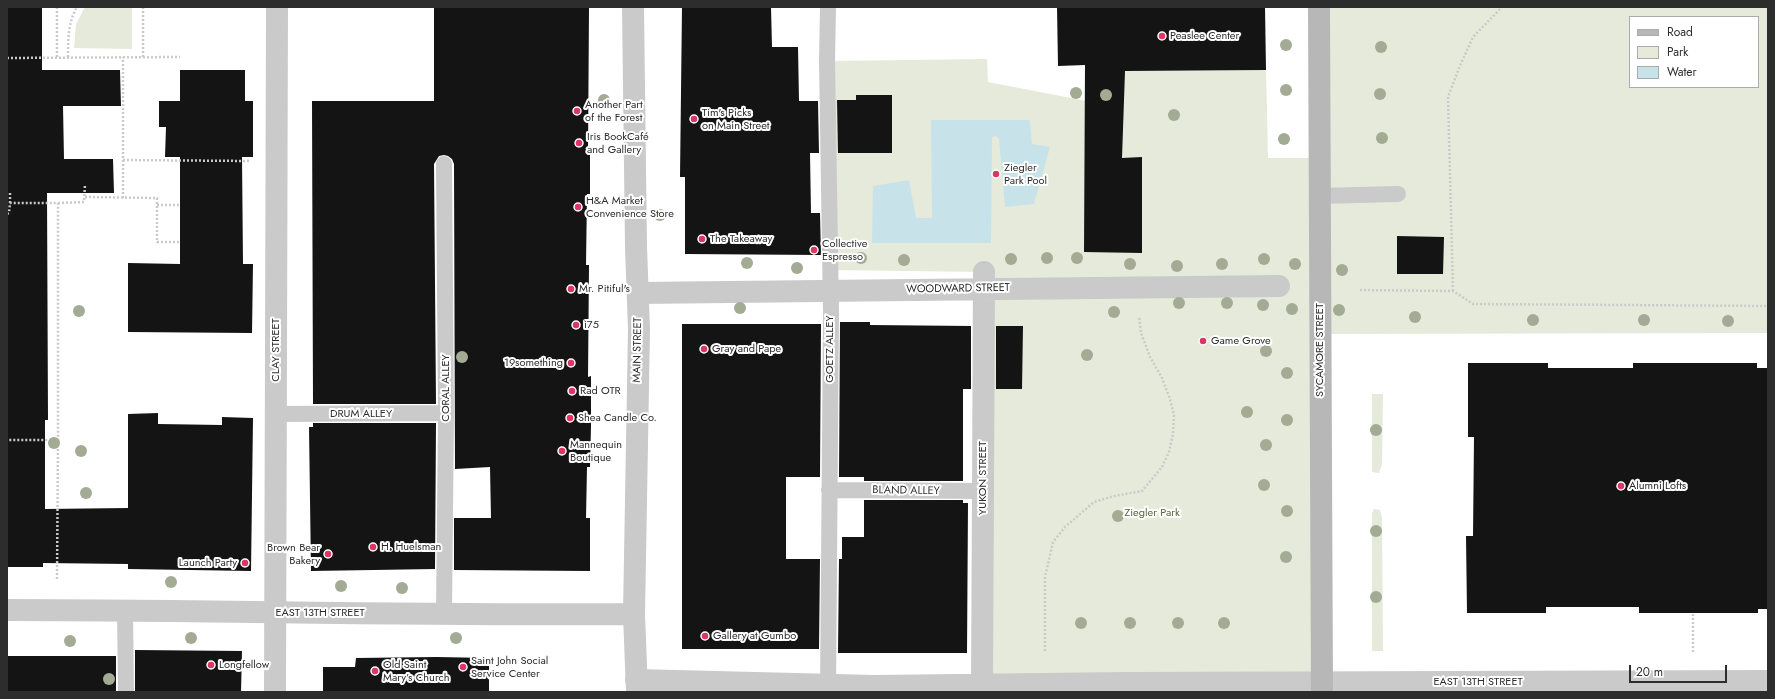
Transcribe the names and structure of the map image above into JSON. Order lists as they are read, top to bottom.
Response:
{
  "streets": {
    "main road": ["SYCAMORE STREET"],
    "street": [
      "WOODWARD STREET",
      "CLAY STREET",
      "MAIN STREET",
      "YUKON STREET",
      "EAST 13TH STREET"
    ],
    "lane": [
      "GOETZ ALLEY",
      "CORAL ALLEY",
      "DRUM ALLEY",
      "BLAND ALLEY"
    ]
  },
  "crossings": [
    ["WOODWARD STREET", "GOETZ ALLEY"],
    ["WOODWARD STREET", "MAIN STREET"],
    ["WOODWARD STREET", "YUKON STREET"],
    ["GOETZ ALLEY", "BLAND ALLEY"],
    ["GOETZ ALLEY", "EAST 13TH STREET"],
    ["CLAY STREET", "DRUM ALLEY"],
    ["CLAY STREET", "EAST 13TH STREET"],
    ["MAIN STREET", "EAST 13TH STREET"],
    ["SYCAMORE STREET", "EAST 13TH STREET"],
    ["CORAL ALLEY", "DRUM ALLEY"],
    ["CORAL ALLEY", "EAST 13TH STREET"],
    ["YUKON STREET", "BLAND ALLEY"],
    ["YUKON STREET", "EAST 13TH STREET"]
  ],
  "parks": ["Ziegler Park"],
  "places": [
    "Peaslee Center",
    "Another Part of the Forest",
    "Tim's Picks on Main Street",
    "Iris BookCafé and Gallery",
    "Ziegler Park Pool",
    "H&A Market Convenience Store",
    "The Takeaway",
    "Collective Espresso",
    "Mr. Pitiful's",
    "i75",
    "Game Grove",
    "Gray and Pape",
    "19something",
    "Rad OTR",
    "Shea Candle Co.",
    "Mannequin Boutique",
    "Alumni Lofts",
    "H. Huelsman",
    "Brown Bear Bakery",
    "Launch Party",
    "Gallery at Gumbo",
    "Longfellow",
    "Saint John Social Service Center",
    "Old Saint Mary’s Church"
  ],
  "legend": ["Road", "Park", "Water"],
  "scale_bar": "20 m"
}
